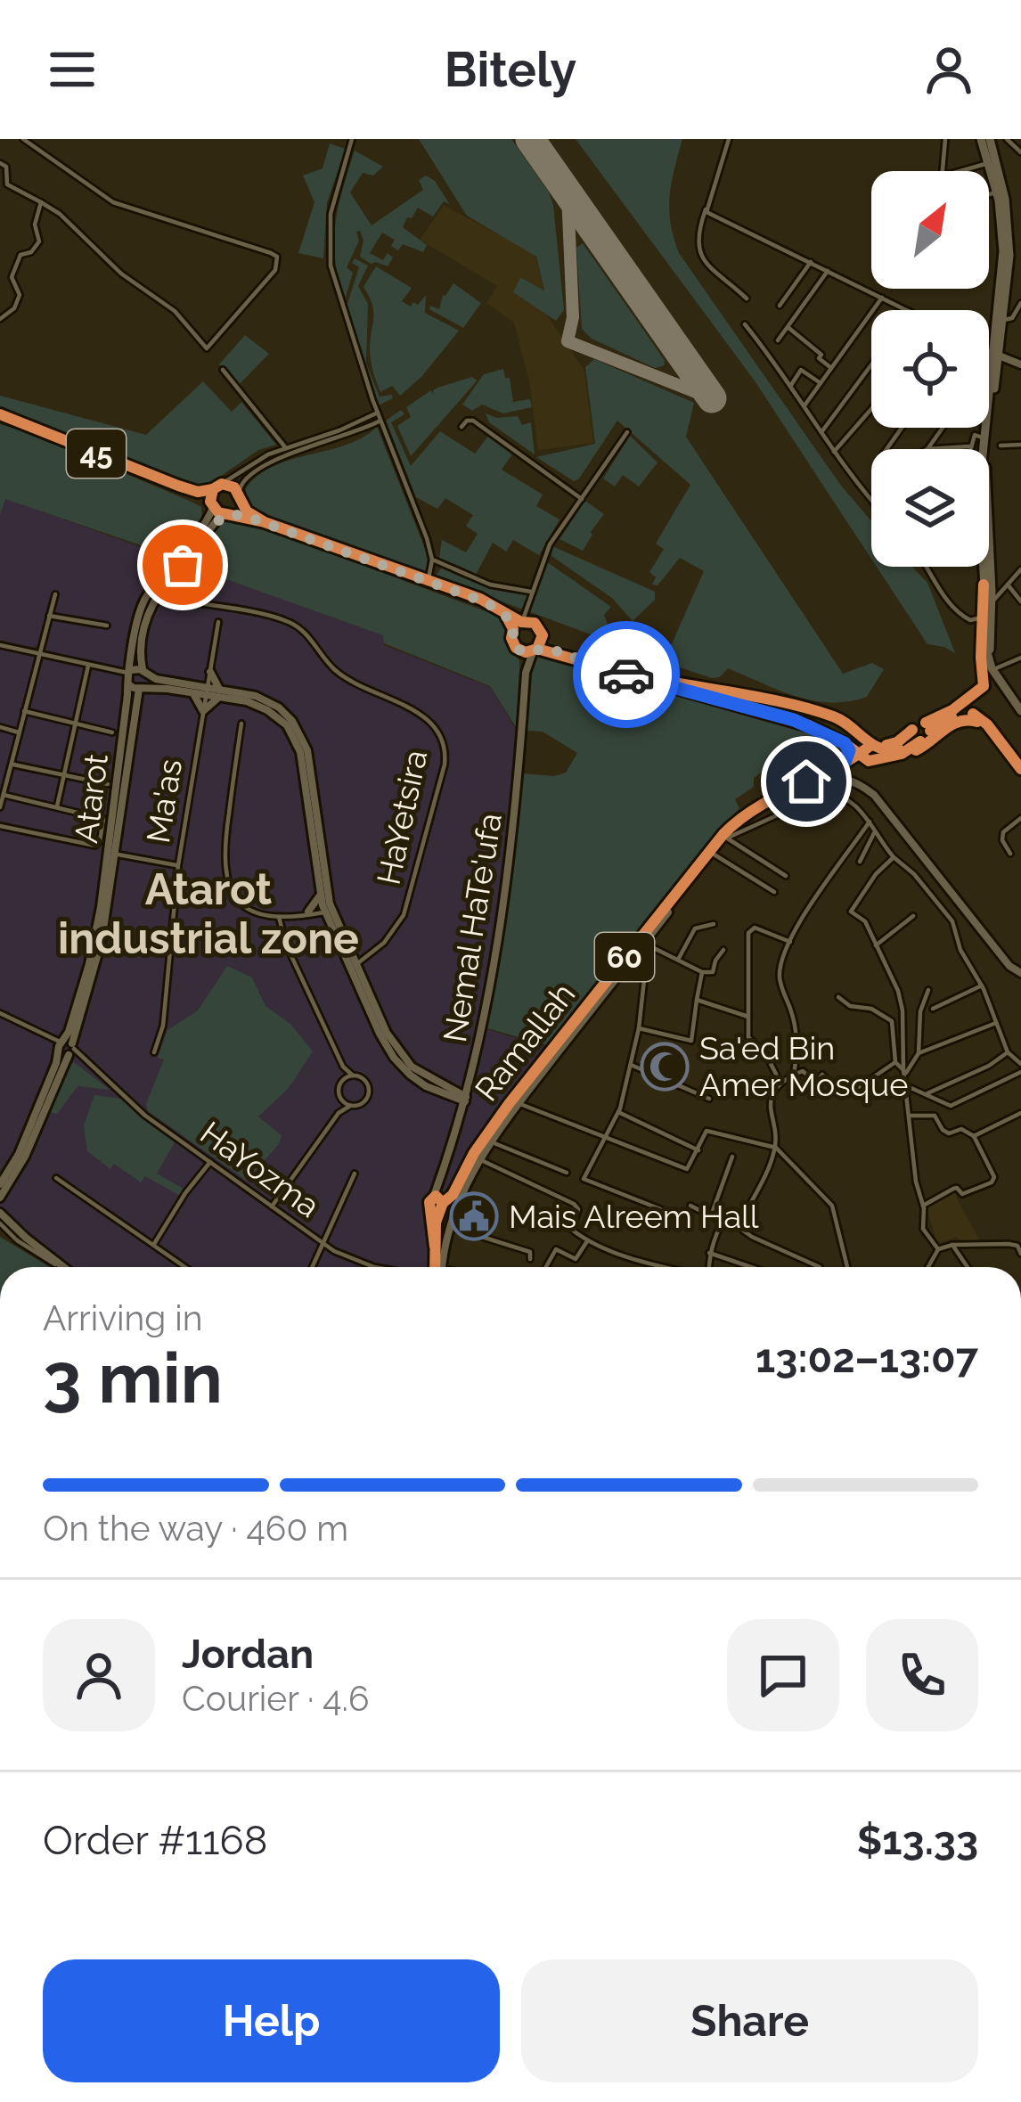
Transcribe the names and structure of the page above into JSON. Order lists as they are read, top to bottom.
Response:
{
  "streets": {
    "highway": ["45", "60", "Ramallah"],
    "street": [
      "Atarot",
      "Ma'as",
      "HaYetsira",
      "Nemal HaTe'ufa",
      "HaYozma"
    ]
  },
  "crossings": [
    ["45", "Atarot"],
    ["Atarot", "HaYetsira"],
    ["Atarot", "HaYozma"],
    ["Nemal HaTe'ufa", "60"],
    ["Nemal HaTe'ufa", "Ramallah"],
    ["60", "Ramallah"]
  ],
  "districts": ["Atarot industrial zone"],
  "places": {
    "mosque": ["Sa'ed Bin Amer Mosque"],
    "public building": ["Mais Alreem Hall"]
  },
  "north": "top right",
  "page": {
    "header": "Bitely",
    "heading": ["3 min", "Arriving in", "13:02–13:07"],
    "panel": [
      "Jordan",
      "Courier · 4.6",
      "Order #1168",
      "$13.33"
    ],
    "bar": "On the way · 460 m",
    "buttons": ["Help", "Share"]
  }
}
